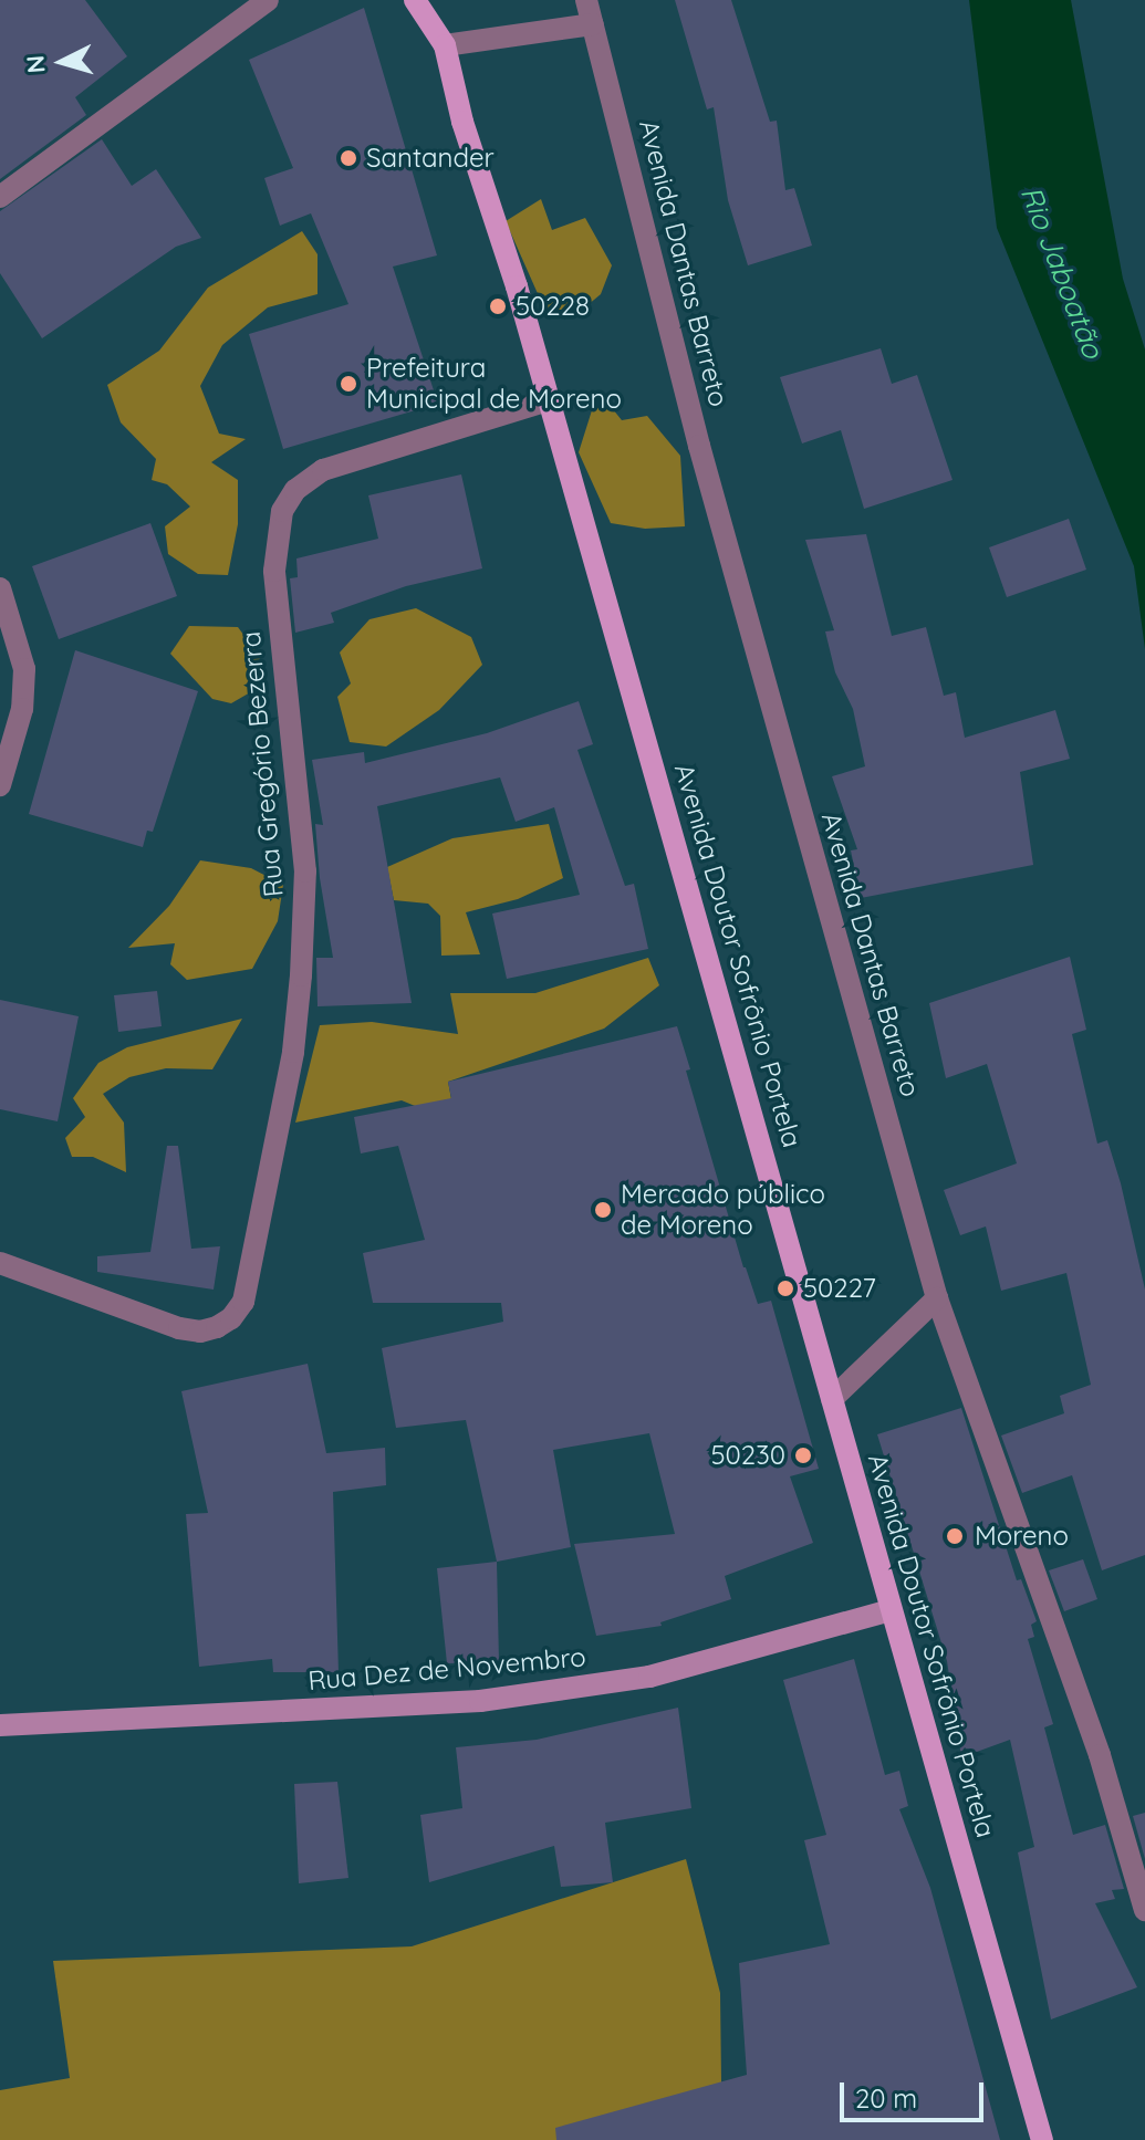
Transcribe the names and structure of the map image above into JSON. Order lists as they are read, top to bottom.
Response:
{
  "streets": {
    "main road": ["Avenida Doutor Sofrônio Portela", "Rua Dez de Novembro"],
    "street": ["Avenida Dantas Barreto", "Rua Gregório Bezerra"]
  },
  "crossings": [
    ["Rua Gregório Bezerra", "Avenida Doutor Sofrônio Portela"],
    ["Avenida Doutor Sofrônio Portela", "Rua Dez de Novembro"]
  ],
  "water": ["Rio Jaboatão"],
  "places": [
    "Santander",
    "50228",
    "Prefeitura Municipal de Moreno",
    "Mercado público de Moreno",
    "50227",
    "50230",
    "Moreno"
  ],
  "scale_bar": "20 m",
  "north": "left"
}
